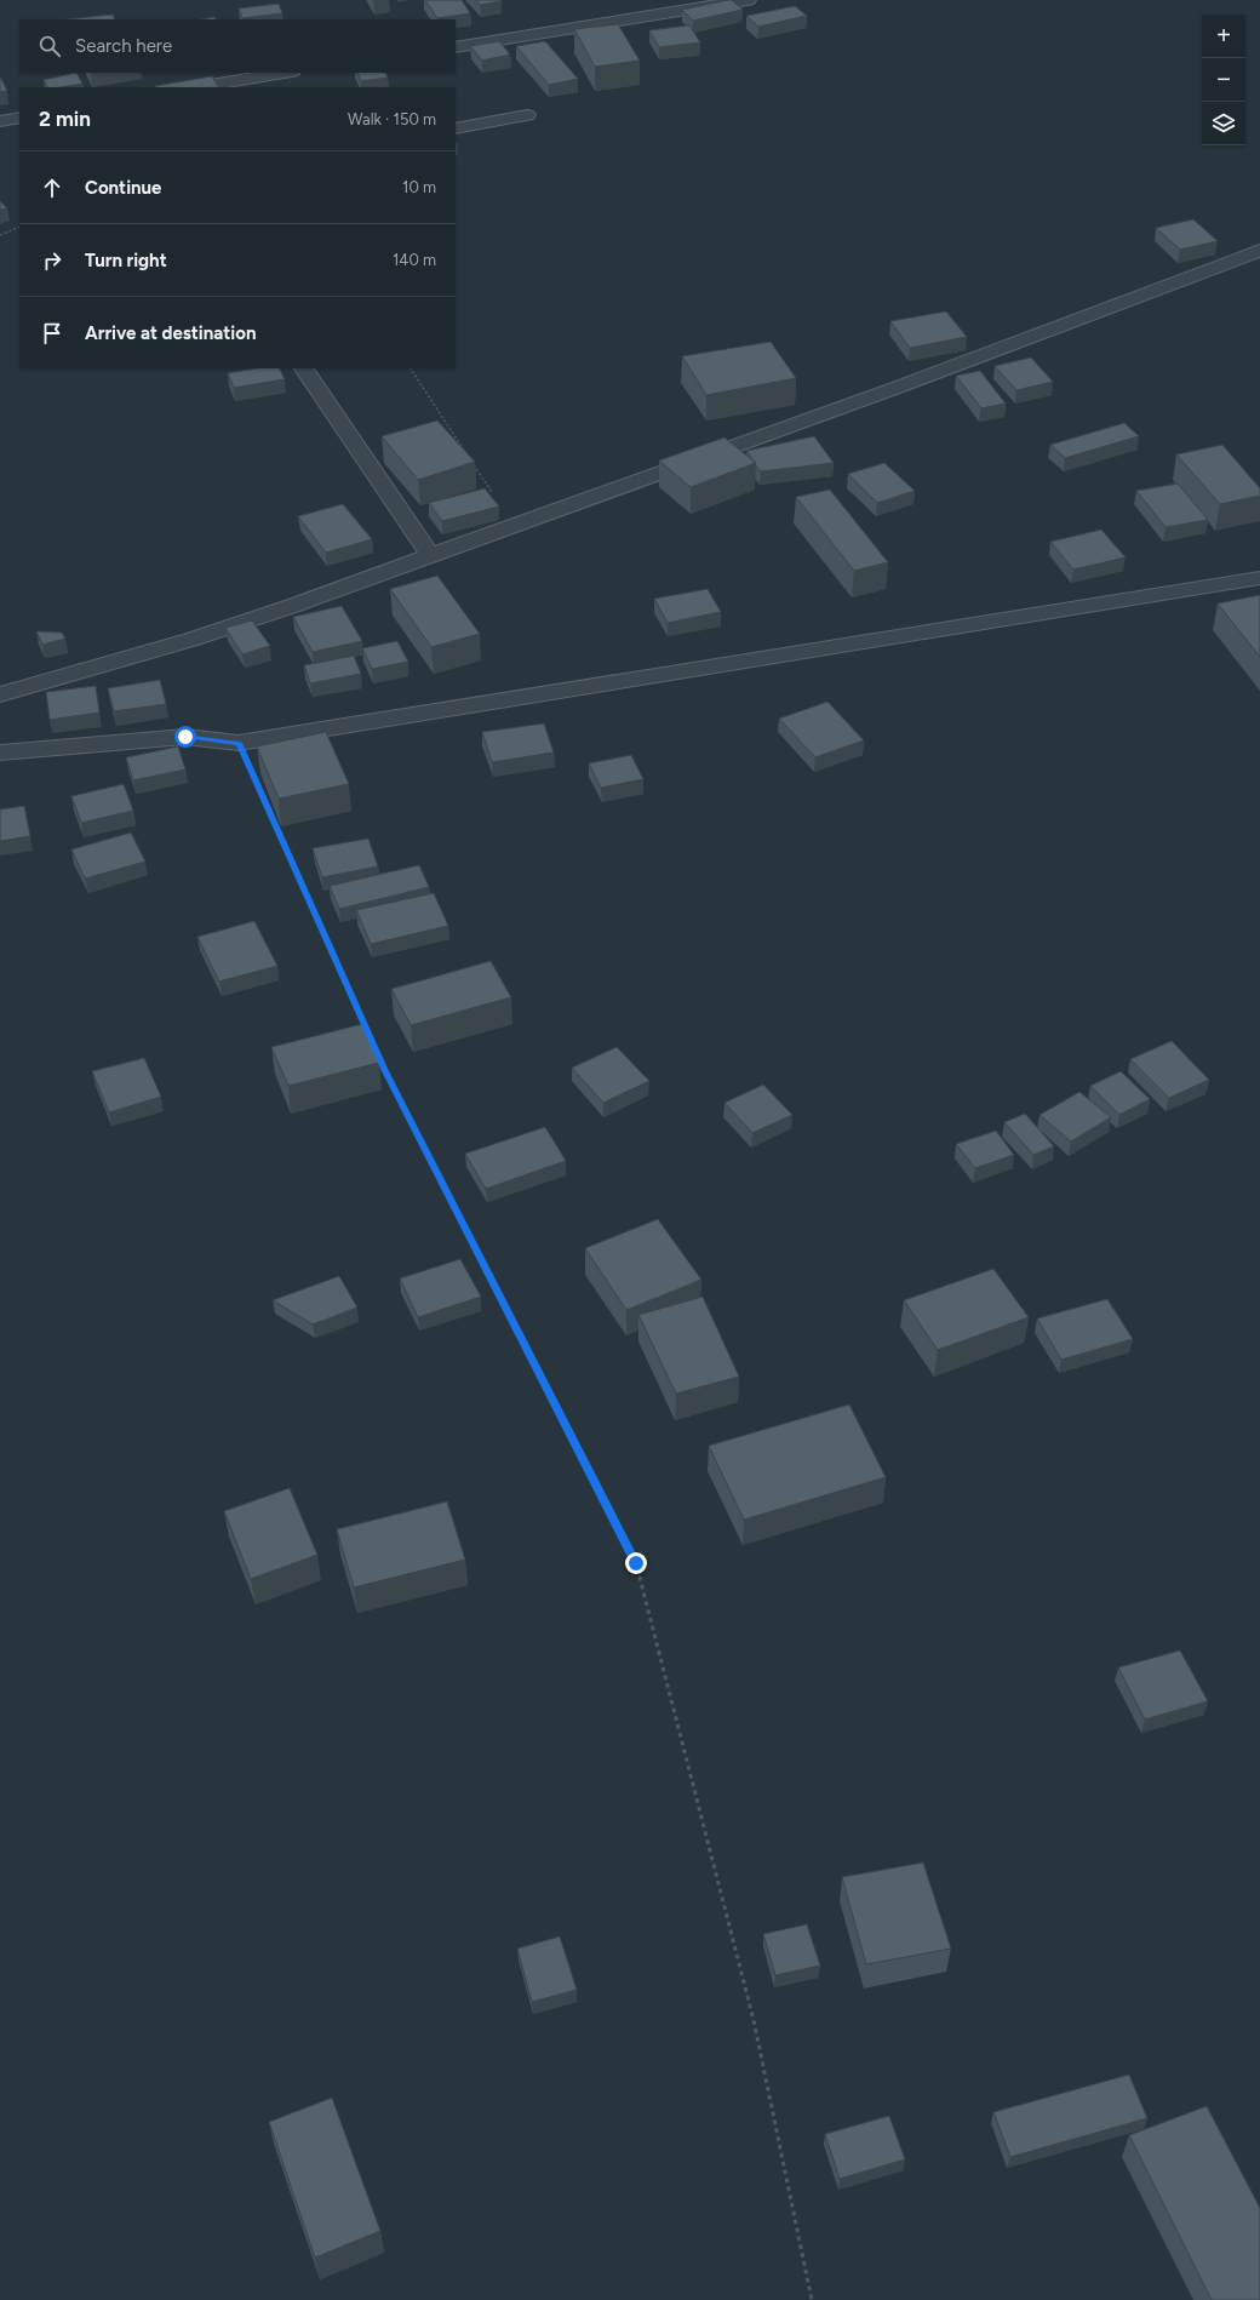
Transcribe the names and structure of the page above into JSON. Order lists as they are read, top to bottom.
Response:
{
  "page": {
    "map_buttons": ["+", "−"],
    "search": "Search here",
    "heading": ["2 min", "Walk · 150 m"],
    "list": [
      ["Continue", "10 m"],
      ["Turn right", "140 m"],
      "Arrive at destination"
    ]
  }
}
